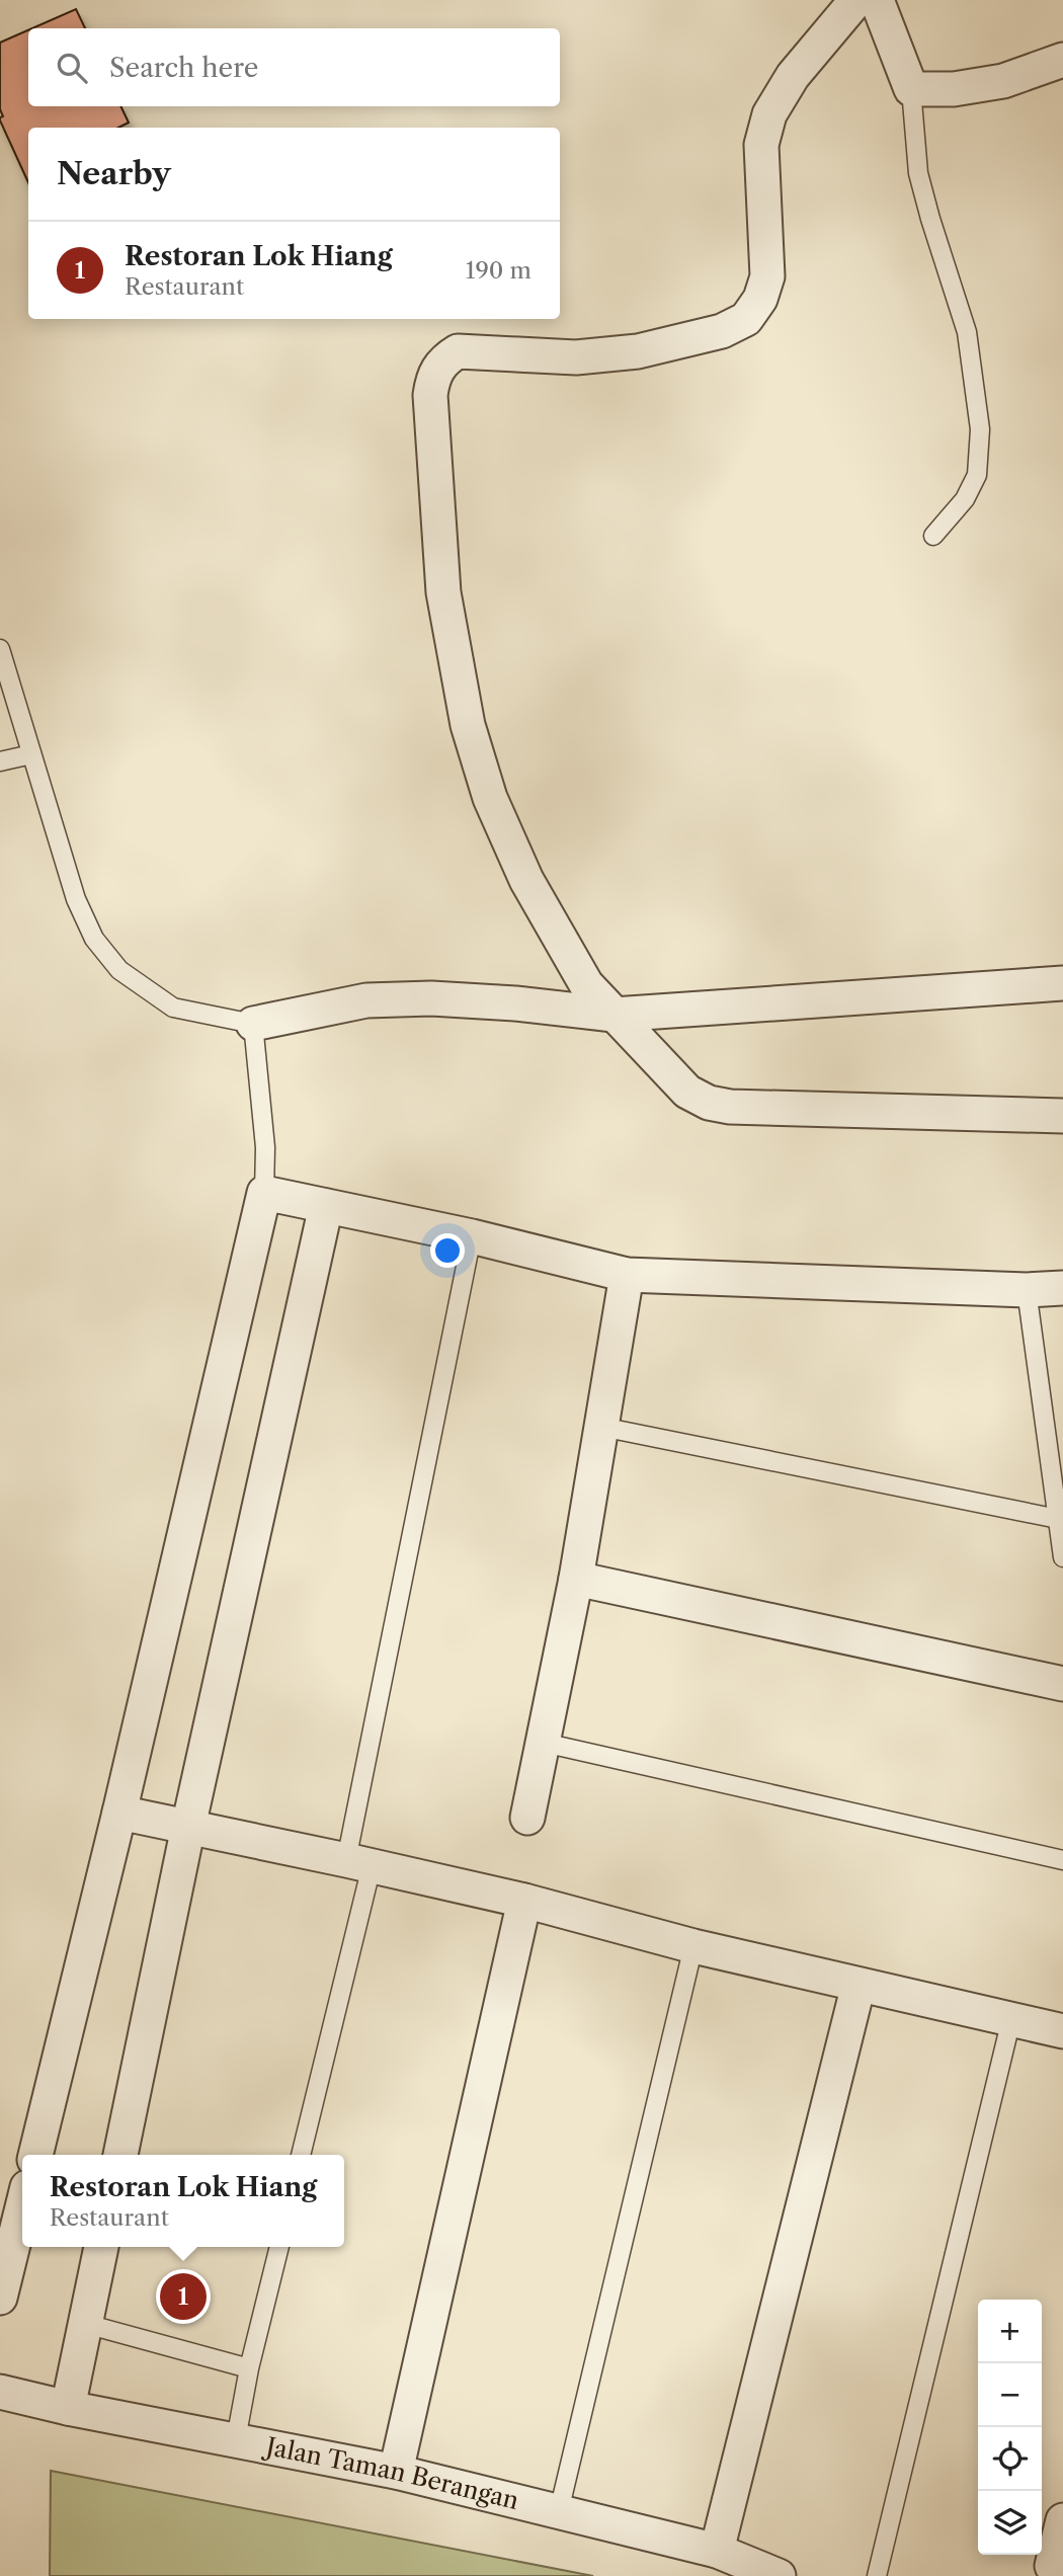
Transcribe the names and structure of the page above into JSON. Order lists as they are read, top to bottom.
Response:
{
  "streets": {
    "street": ["Jalan Taman Berangan"]
  },
  "page": {
    "search": "Search here",
    "heading": "Nearby",
    "list": [
      {
        "mark": "1",
        "name": "Restoran Lok Hiang",
        "note": "Restaurant",
        "value": "190 m"
      }
    ],
    "popup": ["Restoran Lok Hiang", "Restaurant"],
    "pins": "1",
    "map_buttons": ["+", "−"]
  }
}
